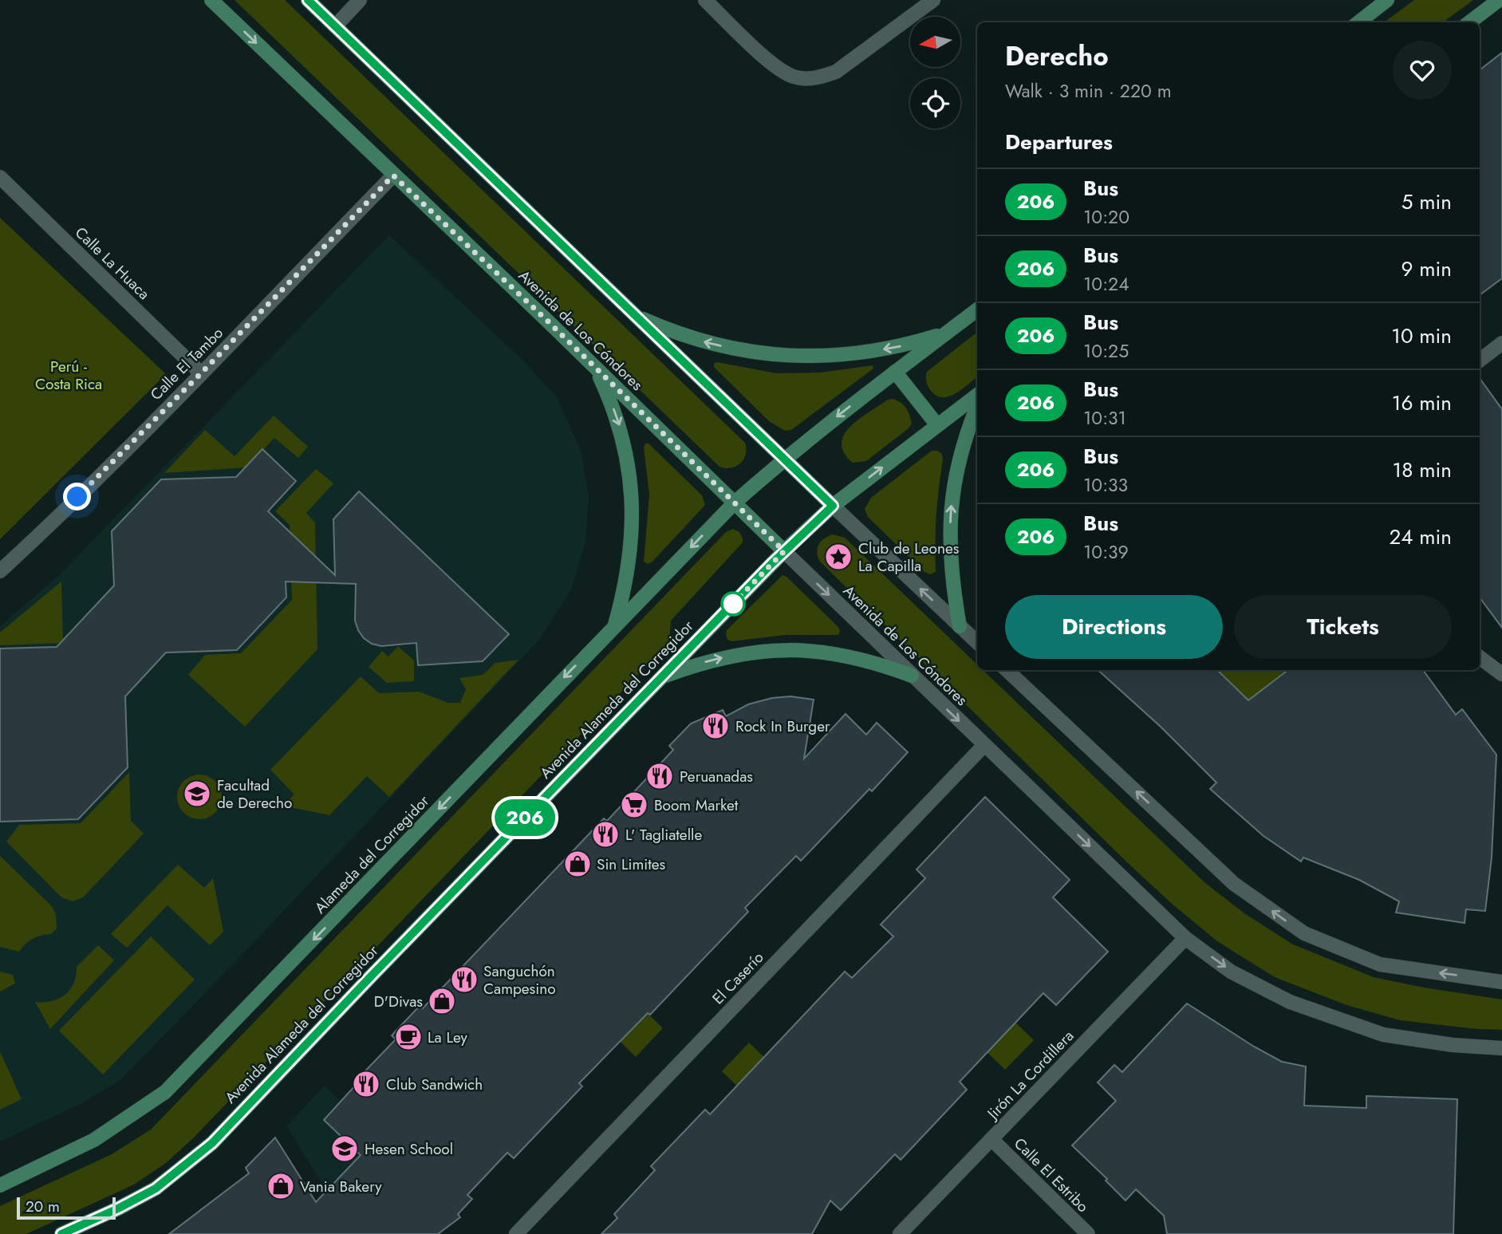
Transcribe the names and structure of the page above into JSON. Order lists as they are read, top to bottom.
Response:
{
  "streets": {
    "main road": ["Avenida de Los Cóndores", "Avenida Alameda del Corregidor", "Alameda del Corregidor"],
    "street": [
      "Calle La Huaca",
      "Calle El Tambo",
      "El Caserío",
      "Jirón La Cordillera",
      "Calle El Estribo"
    ]
  },
  "crossings": [
    ["Calle La Huaca", "Calle El Tambo"],
    ["Avenida de Los Cóndores", "Calle El Tambo"],
    ["Avenida de Los Cóndores", "Avenida Alameda del Corregidor"],
    ["Avenida de Los Cóndores", "Alameda del Corregidor"],
    ["Avenida de Los Cóndores", "El Caserío"],
    ["Avenida de Los Cóndores", "Jirón La Cordillera"],
    ["Jirón La Cordillera", "Calle El Estribo"]
  ],
  "one_way": ["Avenida de Los Cóndores", "Alameda del Corregidor"],
  "parks": ["Perú - Costa Rica"],
  "places": {
    "place": ["Club de Leones La Capilla"],
    "restaurant": [
      "Rock In Burger",
      "Peruanadas",
      "L' Tagliatelle",
      "Sanguchón Campesino",
      "Club Sandwich"
    ],
    "school or university": ["Facultad de Derecho", "Hesen School"],
    "supermarket": ["Boom Market"],
    "shop": ["Sin Limites", "D'Divas", "Vania Bakery"],
    "cafe": ["La Ley"]
  },
  "lines": ["bus line 206"],
  "scale_bar": "20 m",
  "north": "left",
  "page": {
    "on_map": "206",
    "heading": [
      ["Derecho", "Walk · 3 min · 220 m"],
      "Departures"
    ],
    "list": [
      {
        "mark": "206",
        "name": "Bus",
        "note": "10:20",
        "value": "5 min"
      },
      {
        "mark": "206",
        "name": "Bus",
        "note": "10:24",
        "value": "9 min"
      },
      {
        "mark": "206",
        "name": "Bus",
        "note": "10:25",
        "value": "10 min"
      },
      {
        "mark": "206",
        "name": "Bus",
        "note": "10:31",
        "value": "16 min"
      },
      {
        "mark": "206",
        "name": "Bus",
        "note": "10:33",
        "value": "18 min"
      },
      {
        "mark": "206",
        "name": "Bus",
        "note": "10:39",
        "value": "24 min"
      }
    ],
    "buttons": ["Directions", "Tickets"],
    "scale": "20 m"
  }
}
